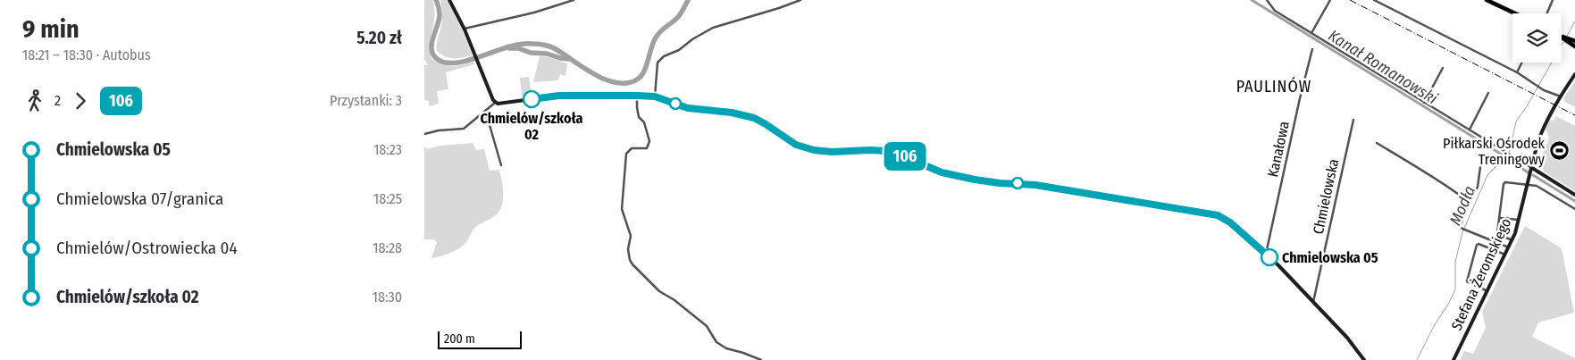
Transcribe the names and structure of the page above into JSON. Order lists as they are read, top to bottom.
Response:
{
  "streets": {
    "street": ["Kanałowa", "Chmielowska", "Stefana Żeromskiego"]
  },
  "districts": ["PAULINÓW"],
  "water": ["Kanał Romanowski", "Modła"],
  "places": {
    "other": ["Chmielów/szkoła 02", "Chmielowska 05"],
    "sports": ["Piłkarski Ośrodek Treningowy"]
  },
  "lines": ["bus line 106"],
  "scale_bar": "200 m",
  "page": {
    "heading": ["9 min", "18:21 – 18:30 · Autobus", "5.20 zł"],
    "on_map": "106",
    "legs": ["2", "106", "Przystanki: 3"],
    "list": [
      {
        "name": "Chmielowska 05",
        "value": "18:23"
      },
      {
        "name": "Chmielowska 07/granica",
        "value": "18:25"
      },
      {
        "name": "Chmielów/Ostrowiecka 04",
        "value": "18:28"
      },
      {
        "name": "Chmielów/szkoła 02",
        "value": "18:30"
      }
    ],
    "scale": "200 m"
  }
}
